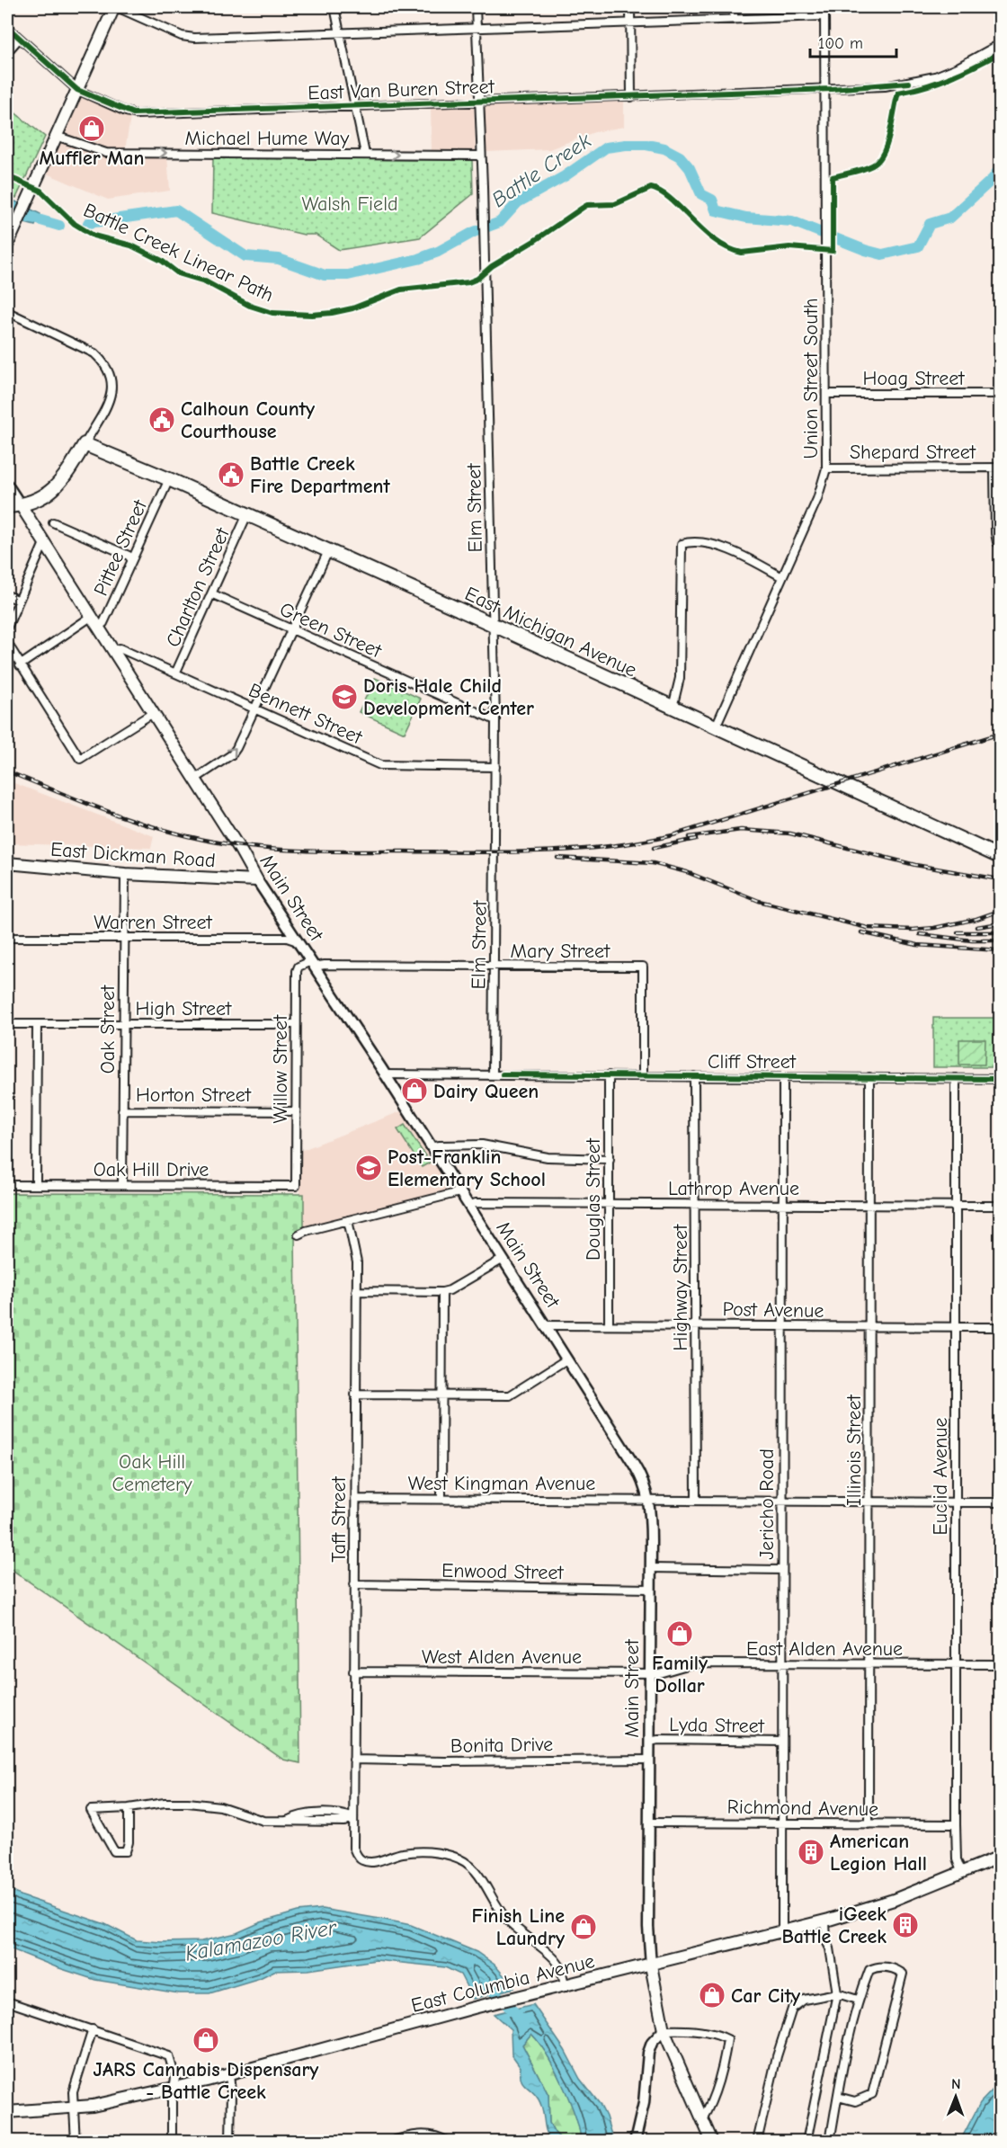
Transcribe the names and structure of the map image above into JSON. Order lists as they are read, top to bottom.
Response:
{
  "streets": {
    "highway": ["East Michigan Avenue"],
    "main road": ["East Dickman Road", "Main Street", "East Columbia Avenue"],
    "street": [
      "East Van Buren Street",
      "Michael Hume Way",
      "Hoag Street",
      "Union Street South",
      "Shepard Street",
      "Elm Street",
      "Pittee Street",
      "Charlton Street",
      "Green Street",
      "Bennett Street",
      "Warren Street",
      "Mary Street",
      "High Street",
      "Oak Street",
      "Cliff Street",
      "Willow Street",
      "Horton Street",
      "Oak Hill Drive",
      "Lathrop Avenue",
      "Douglas Street",
      "Highway Street",
      "Post Avenue",
      "Illinois Street",
      "Euclid Avenue",
      "West Kingman Avenue",
      "Jericho Road",
      "Taft Street",
      "Enwood Street",
      "East Alden Avenue",
      "West Alden Avenue",
      "Lyda Street",
      "Bonita Drive",
      "Richmond Avenue"
    ],
    "cycle path": ["Battle Creek Linear Path"]
  },
  "crossings": [
    ["East Van Buren Street", "Union Street South"],
    ["East Van Buren Street", "Elm Street"],
    ["Michael Hume Way", "Elm Street"],
    ["Hoag Street", "Union Street South"],
    ["Union Street South", "Shepard Street"],
    ["Union Street South", "East Michigan Avenue"],
    ["Elm Street", "Green Street"],
    ["Elm Street", "East Michigan Avenue"],
    ["Elm Street", "Bennett Street"],
    ["Elm Street", "Mary Street"],
    ["Elm Street", "Cliff Street"],
    ["Pittee Street", "East Michigan Avenue"],
    ["Pittee Street", "Main Street"],
    ["Charlton Street", "Green Street"],
    ["Charlton Street", "East Michigan Avenue"],
    ["Charlton Street", "Bennett Street"],
    ["Bennett Street", "Main Street"],
    ["East Dickman Road", "Main Street"],
    ["East Dickman Road", "Oak Street"],
    ["Main Street", "Warren Street"],
    ["Main Street", "Mary Street"],
    ["Main Street", "Cliff Street"],
    ["Main Street", "Willow Street"],
    ["Main Street", "Lathrop Avenue"],
    ["Main Street", "Post Avenue"],
    ["Main Street", "West Kingman Avenue"],
    ["Main Street", "Enwood Street"],
    ["Main Street", "East Alden Avenue"],
    ["Main Street", "West Alden Avenue"],
    ["Main Street", "Lyda Street"],
    ["Main Street", "Bonita Drive"],
    ["Main Street", "Richmond Avenue"],
    ["Main Street", "East Columbia Avenue"],
    ["Warren Street", "Oak Street"],
    ["Mary Street", "Cliff Street"],
    ["Mary Street", "Willow Street"],
    ["High Street", "Oak Street"],
    ["High Street", "Willow Street"],
    ["Oak Street", "Horton Street"],
    ["Oak Street", "Oak Hill Drive"],
    ["Cliff Street", "Douglas Street"],
    ["Cliff Street", "Highway Street"],
    ["Cliff Street", "Illinois Street"],
    ["Cliff Street", "Euclid Avenue"],
    ["Cliff Street", "Jericho Road"],
    ["Willow Street", "Horton Street"],
    ["Willow Street", "Oak Hill Drive"],
    ["Lathrop Avenue", "Douglas Street"],
    ["Lathrop Avenue", "Highway Street"],
    ["Lathrop Avenue", "Illinois Street"],
    ["Lathrop Avenue", "Euclid Avenue"],
    ["Lathrop Avenue", "Jericho Road"],
    ["Douglas Street", "Post Avenue"],
    ["Highway Street", "Post Avenue"],
    ["Highway Street", "West Kingman Avenue"],
    ["Post Avenue", "Illinois Street"],
    ["Post Avenue", "Euclid Avenue"],
    ["Post Avenue", "Jericho Road"],
    ["Illinois Street", "West Kingman Avenue"],
    ["Illinois Street", "East Alden Avenue"],
    ["Illinois Street", "Richmond Avenue"],
    ["Euclid Avenue", "West Kingman Avenue"],
    ["Euclid Avenue", "East Alden Avenue"],
    ["Euclid Avenue", "Richmond Avenue"],
    ["Euclid Avenue", "East Columbia Avenue"],
    ["West Kingman Avenue", "Jericho Road"],
    ["West Kingman Avenue", "Taft Street"],
    ["Jericho Road", "East Alden Avenue"],
    ["Jericho Road", "Lyda Street"],
    ["Jericho Road", "Richmond Avenue"],
    ["Jericho Road", "East Columbia Avenue"],
    ["Taft Street", "Enwood Street"],
    ["Taft Street", "West Alden Avenue"],
    ["Taft Street", "Bonita Drive"],
    ["Taft Street", "East Columbia Avenue"],
    ["East Alden Avenue", "West Alden Avenue"]
  ],
  "one_way": ["Michael Hume Way"],
  "water": ["Battle Creek", "Kalamazoo River"],
  "parks": ["Walsh Field", "Oak Hill Cemetery"],
  "places": {
    "shop": [
      "Muffler Man",
      "Dairy Queen",
      "Family Dollar",
      "Finish Line Laundry",
      "Car City",
      "JARS Cannabis Dispensary - Battle Creek"
    ],
    "public building": ["Calhoun County Courthouse", "Battle Creek Fire Department"],
    "school or university": ["Doris Hale Child Development Center", "Post-Franklin Elementary School"],
    "building": ["American Legion Hall", "iGeek Battle Creek"]
  },
  "scale_bar": "100 m",
  "north": "top"
}
